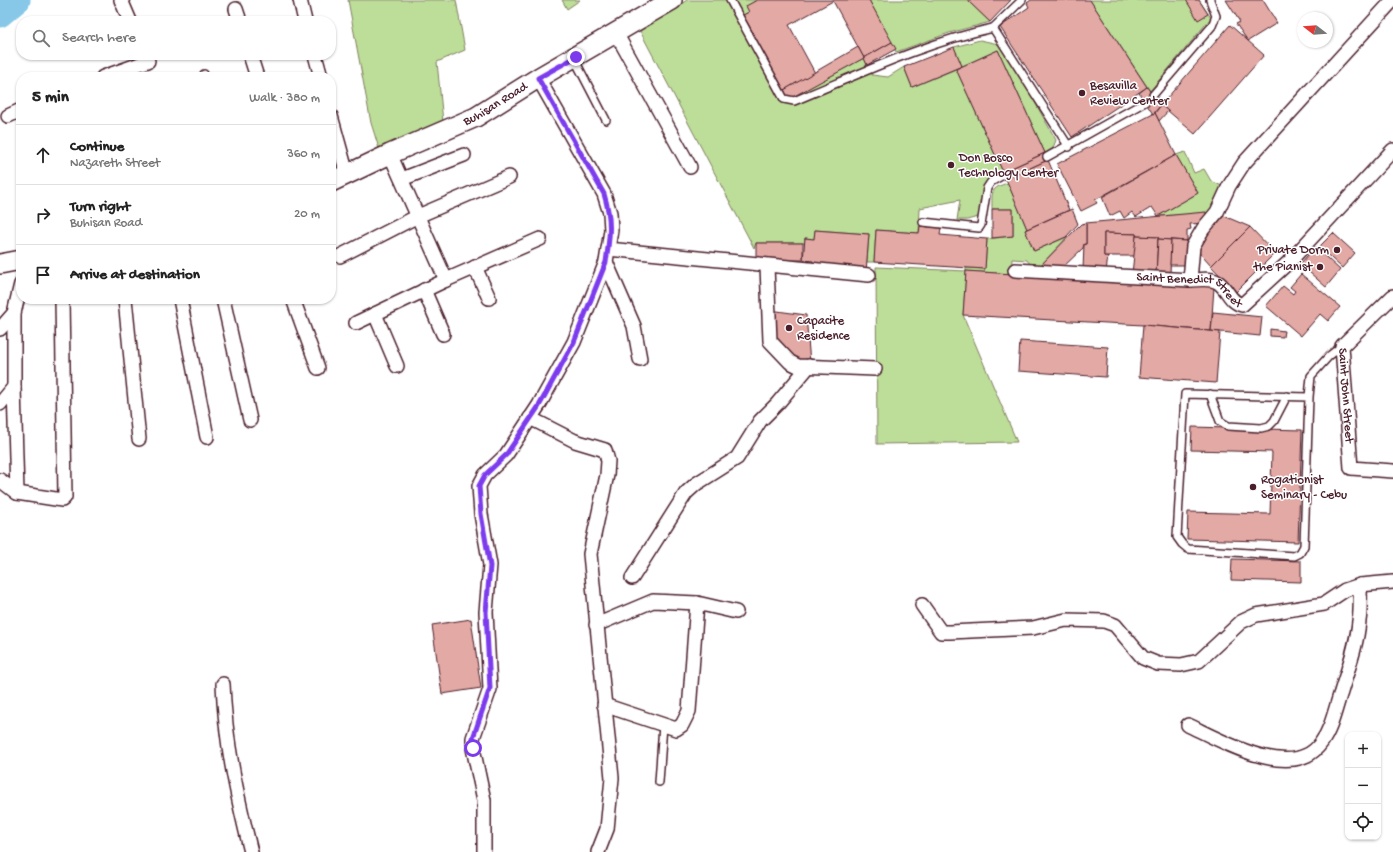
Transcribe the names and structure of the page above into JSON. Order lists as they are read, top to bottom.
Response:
{
  "streets": {
    "street": ["Buhisan Road", "Saint Benedict Street", "Saint John Street"]
  },
  "places": [
    "Besavilla Review Center",
    "Don Bosco Technology Center",
    "Private Dorm",
    "the Pianist",
    "Capacite Residence",
    "Rogationist Seminary - Cebu"
  ],
  "north": "left",
  "page": {
    "search": "Search here",
    "heading": ["5 min", "Walk · 380 m"],
    "list": [
      ["Continue", "Nazareth Street", "360 m"],
      ["Turn right", "Buhisan Road", "20 m"],
      "Arrive at destination"
    ],
    "map_buttons": ["+", "−"]
  }
}
